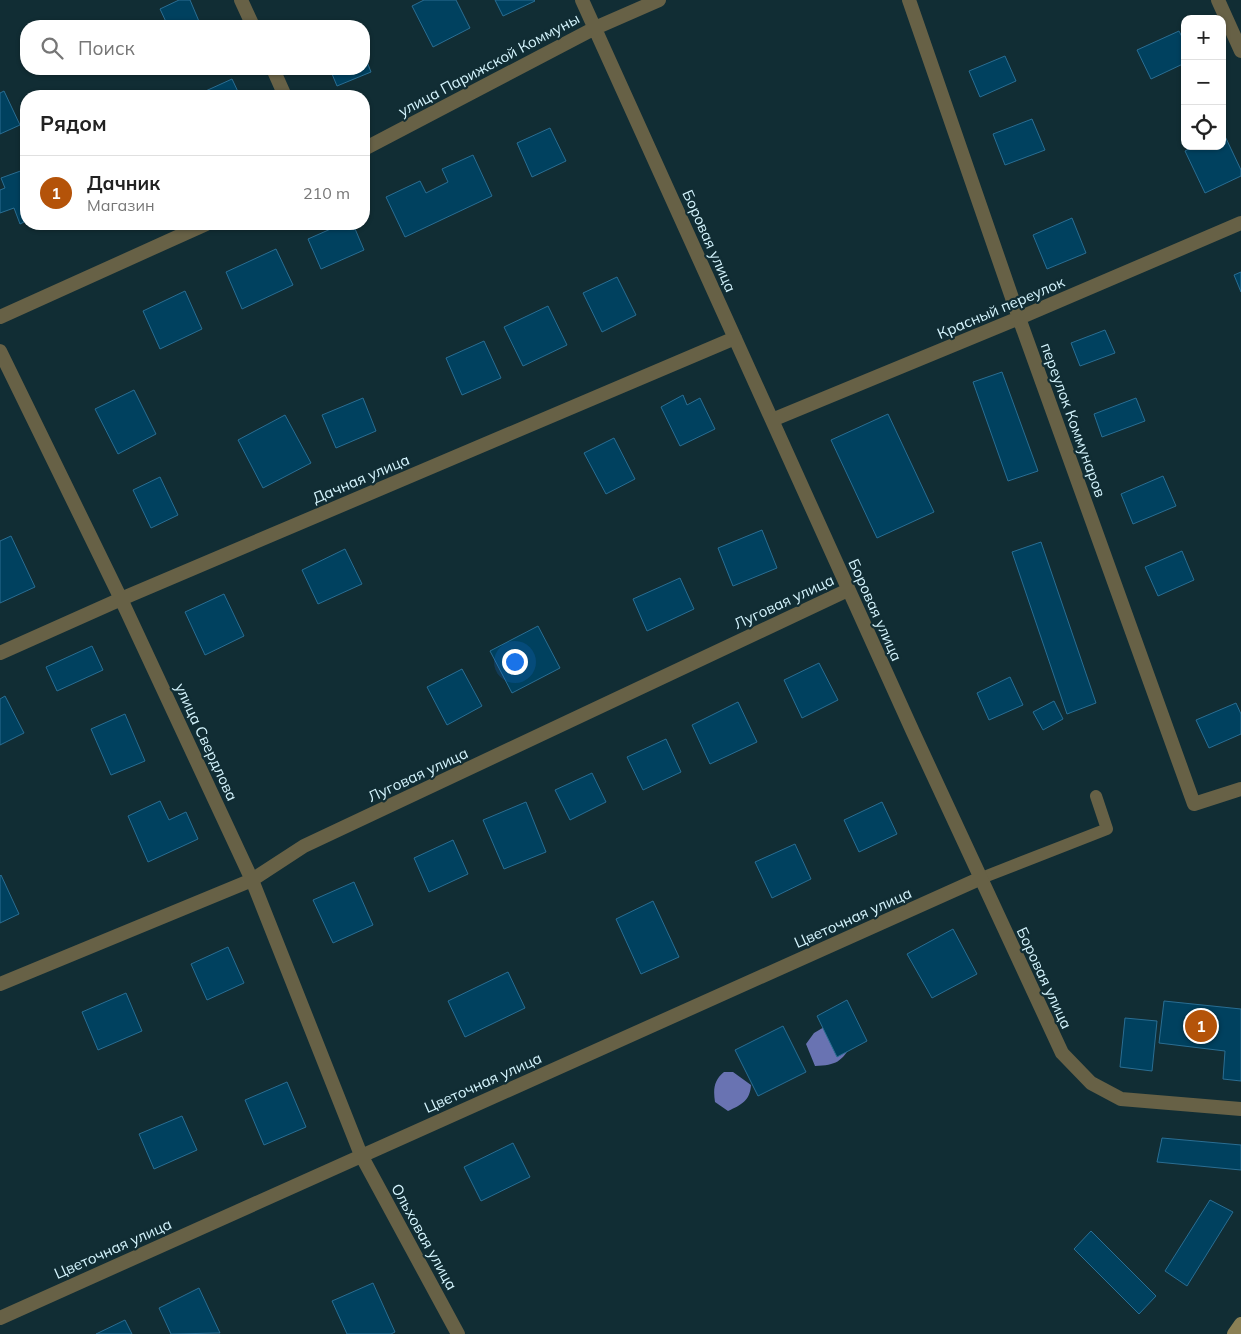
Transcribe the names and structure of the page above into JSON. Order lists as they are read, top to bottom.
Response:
{
  "streets": {
    "street": [
      "улица Парижской Коммуны",
      "Боровая улица",
      "Красный переулок",
      "переулок Коммунаров",
      "Дачная улица",
      "Луговая улица",
      "улица Свердлова",
      "Цветочная улица",
      "Ольховая улица"
    ]
  },
  "crossings": [
    ["улица Парижской Коммуны", "Боровая улица"],
    ["Боровая улица", "Красный переулок"],
    ["Боровая улица", "Дачная улица"],
    ["Боровая улица", "Луговая улица"],
    ["Боровая улица", "Цветочная улица"],
    ["Красный переулок", "переулок Коммунаров"],
    ["Дачная улица", "улица Свердлова"],
    ["Луговая улица", "улица Свердлова"],
    ["улица Свердлова", "Цветочная улица"],
    ["улица Свердлова", "Ольховая улица"],
    ["Цветочная улица", "Ольховая улица"]
  ],
  "page": {
    "map_buttons": ["+", "−"],
    "search": "Поиск",
    "heading": "Рядом",
    "list": [
      {
        "mark": "1",
        "name": "Дачник",
        "note": "Магазин",
        "value": "210 m"
      }
    ],
    "pins": "1"
  }
}
